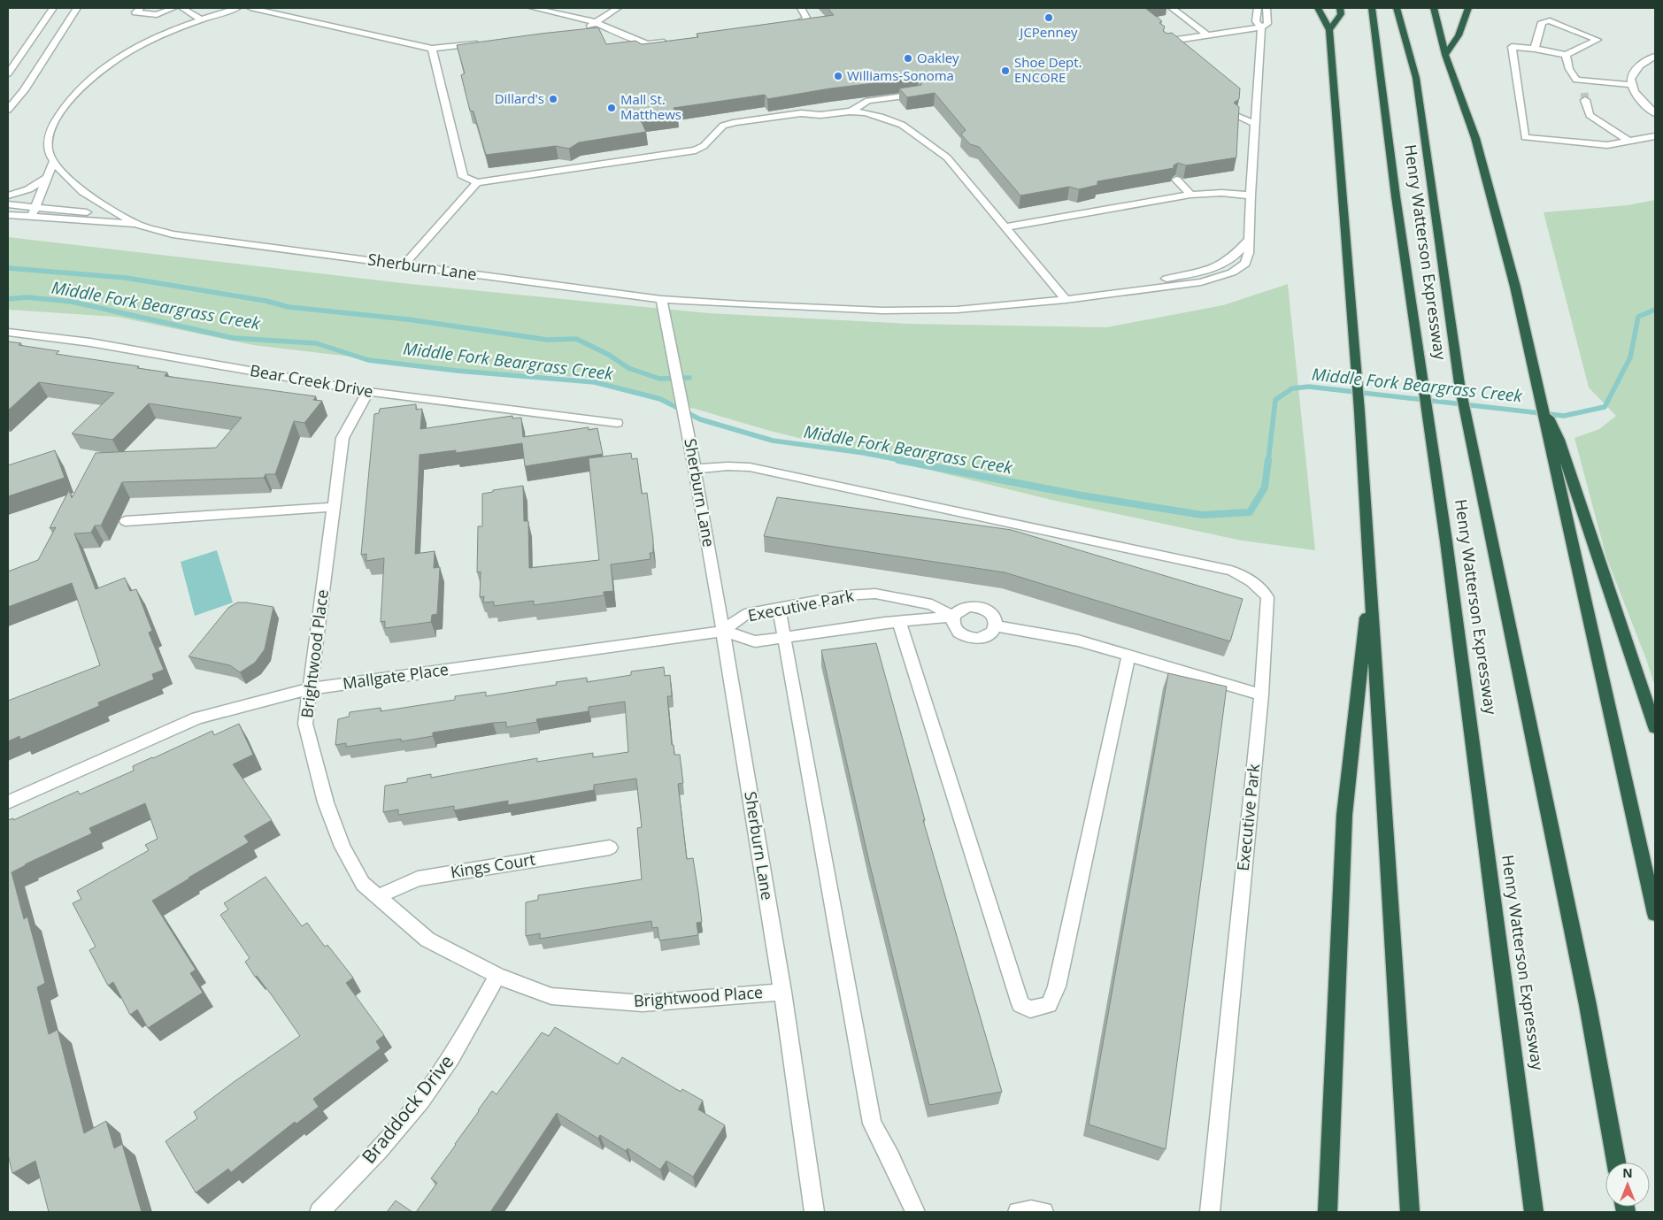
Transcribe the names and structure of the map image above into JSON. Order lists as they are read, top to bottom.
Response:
{
  "streets": {
    "highway": ["Henry Watterson Expressway"],
    "street": [
      "Sherburn Lane",
      "Bear Creek Drive",
      "Executive Park",
      "Brightwood Place",
      "Mallgate Place",
      "Kings Court",
      "Braddock Drive"
    ]
  },
  "crossings": [
    ["Sherburn Lane", "Executive Park"],
    ["Sherburn Lane", "Brightwood Place"],
    ["Sherburn Lane", "Mallgate Place"],
    ["Bear Creek Drive", "Brightwood Place"],
    ["Executive Park", "Mallgate Place"],
    ["Brightwood Place", "Mallgate Place"],
    ["Brightwood Place", "Kings Court"],
    ["Brightwood Place", "Braddock Drive"]
  ],
  "water": ["Middle Fork Beargrass Creek"],
  "places": [
    "JCPenney",
    "Oakley",
    "Shoe Dept. ENCORE",
    "Williams-Sonoma",
    "Dillard's",
    "Mall St. Matthews"
  ],
  "north": "top"
}
